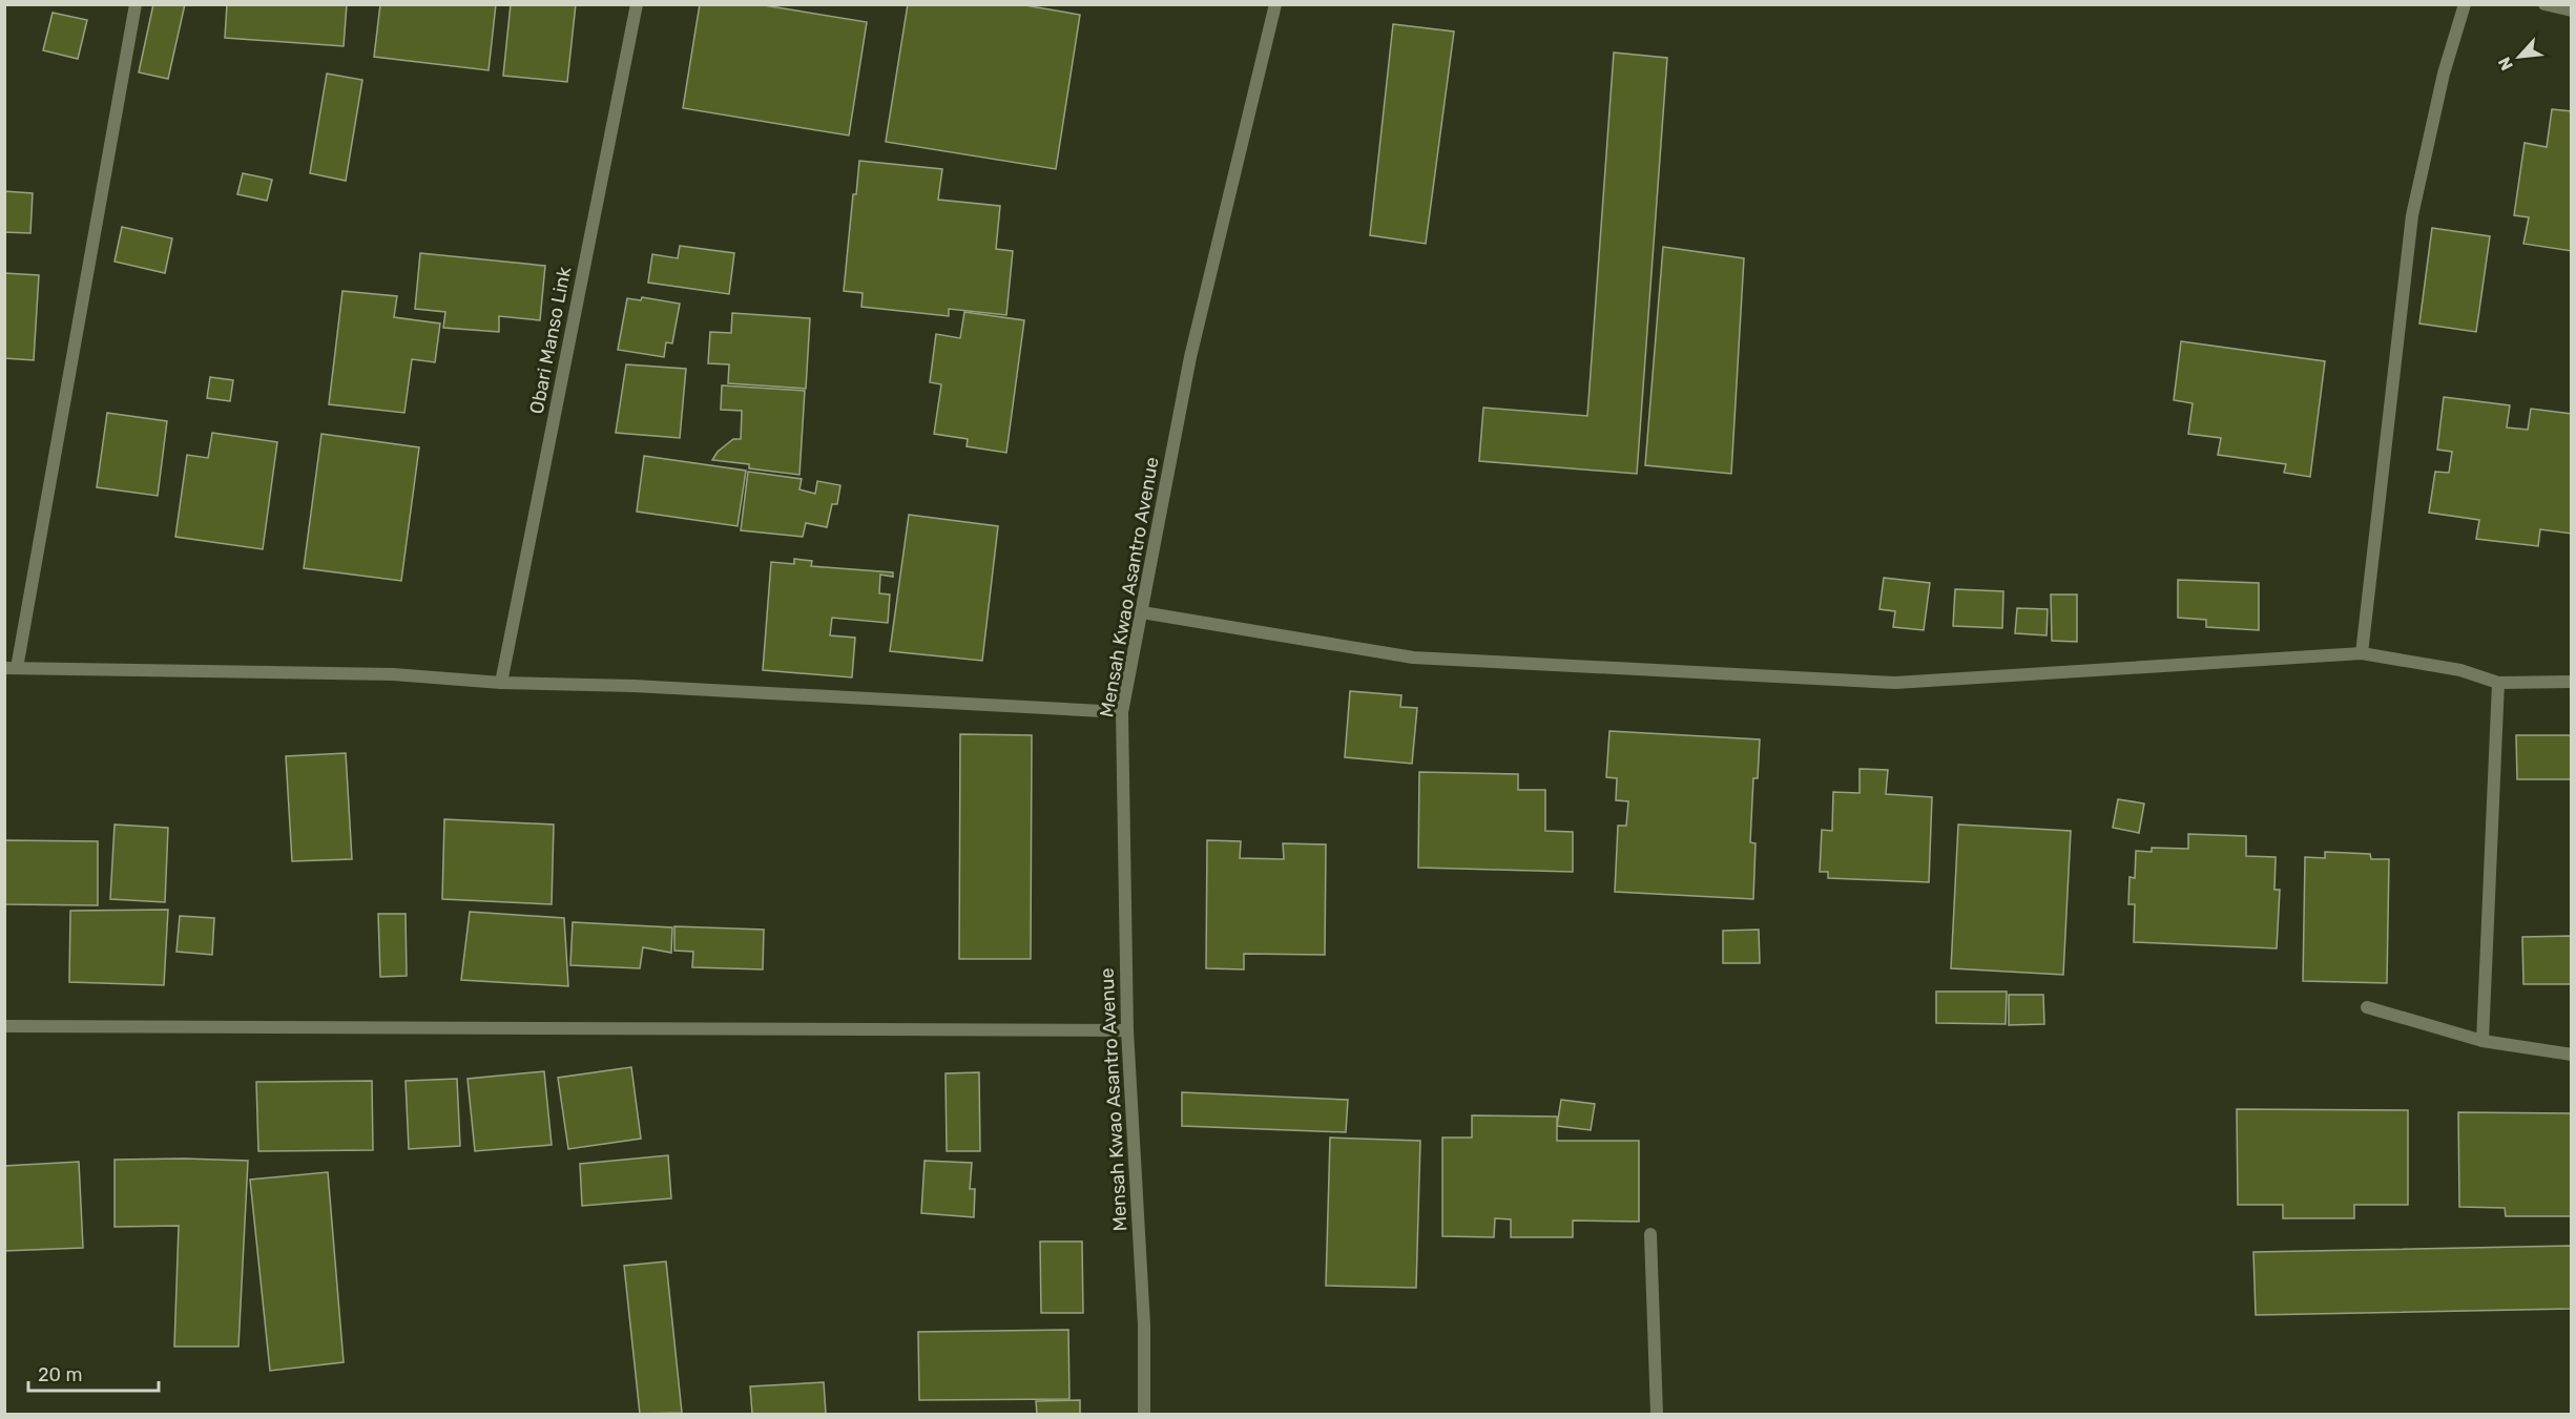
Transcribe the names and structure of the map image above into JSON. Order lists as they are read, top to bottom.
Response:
{
  "streets": {
    "street": ["Obari Manso Link", "Mensah Kwao Asantro Avenue"]
  },
  "scale_bar": "20 m",
  "north": "bottom left"
}
